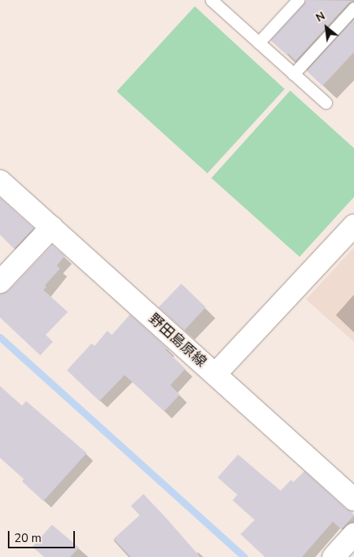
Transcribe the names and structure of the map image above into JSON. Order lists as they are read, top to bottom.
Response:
{
  "streets": {
    "main road": ["野田島原線"]
  },
  "scale_bar": "20 m",
  "north": "top left"
}
